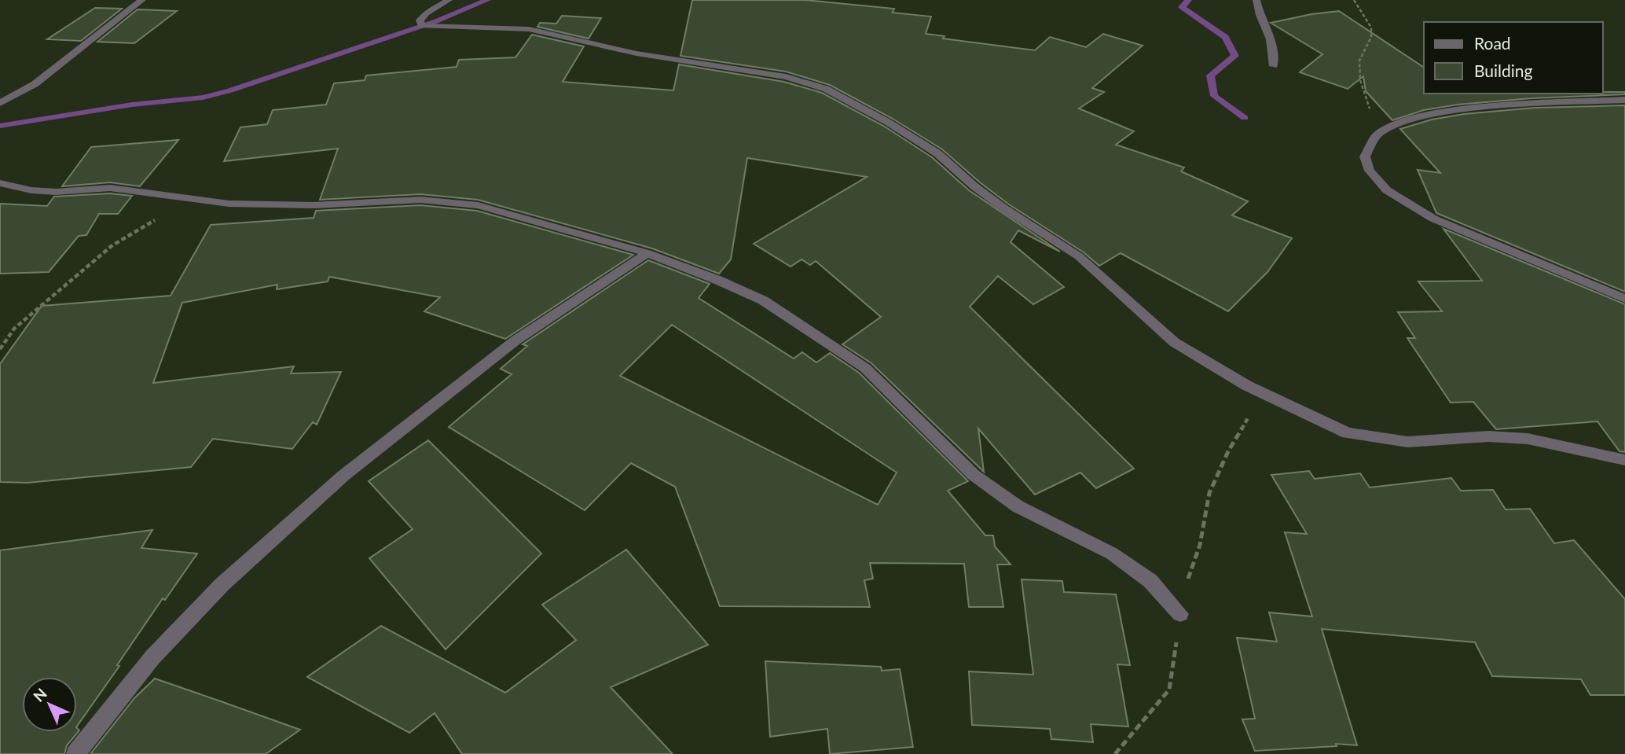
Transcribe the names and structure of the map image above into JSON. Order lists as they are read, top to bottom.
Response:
{
  "legend": ["Road", "Building"],
  "north": "top left"
}
